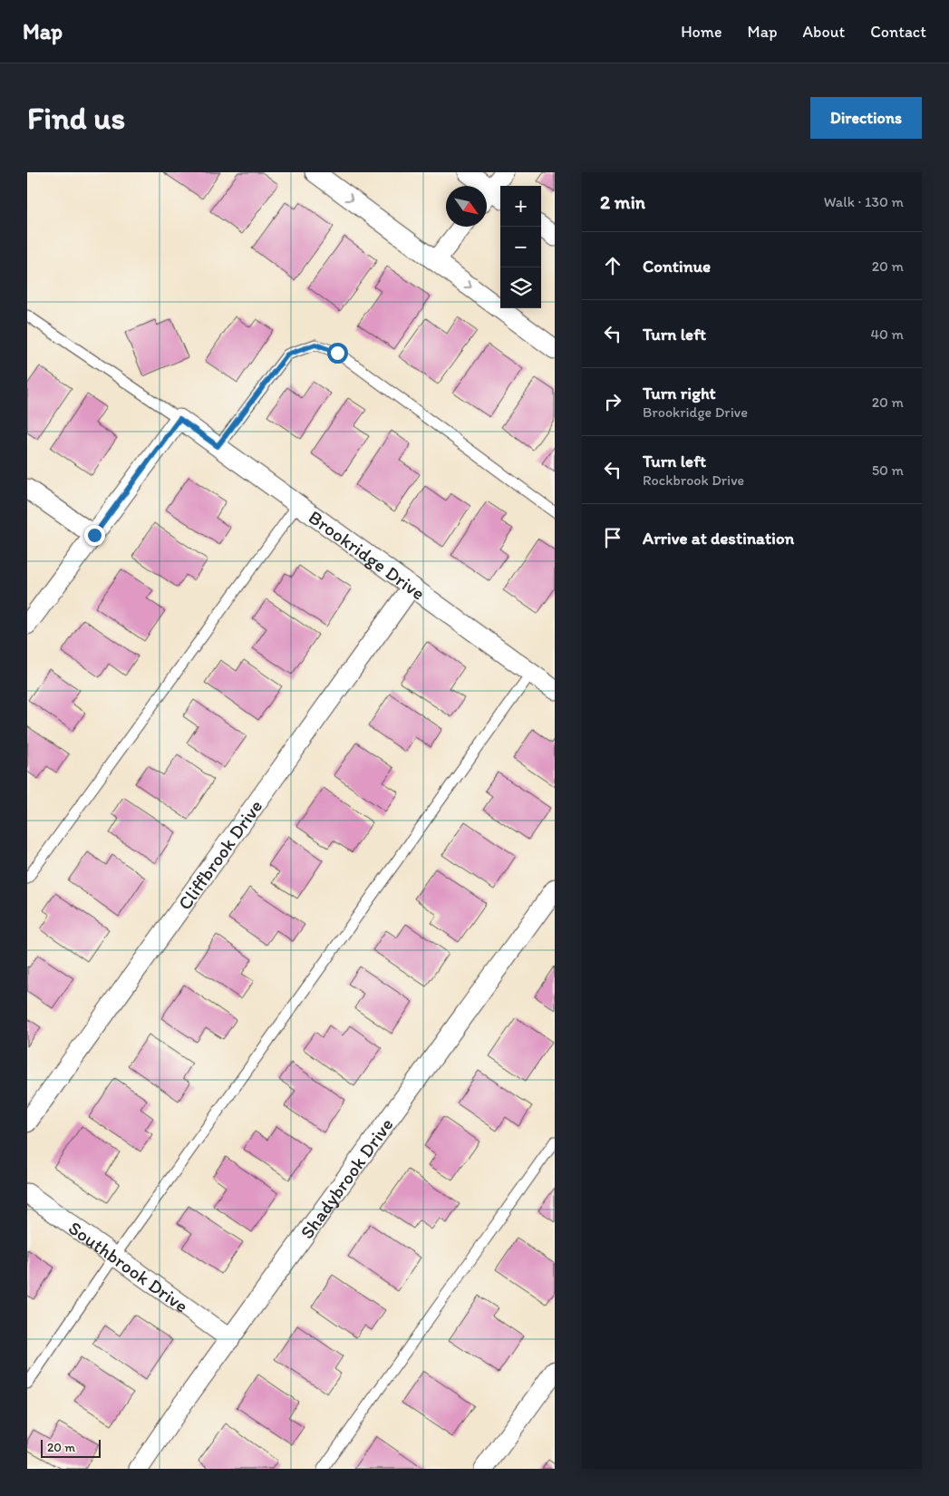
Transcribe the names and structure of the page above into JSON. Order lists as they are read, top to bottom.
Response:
{
  "streets": {
    "street": [
      "Brookridge Drive",
      "Cliffbrook Drive",
      "Shadybrook Drive",
      "Southbrook Drive"
    ]
  },
  "crossings": [
    ["Brookridge Drive", "Cliffbrook Drive"],
    ["Shadybrook Drive", "Southbrook Drive"]
  ],
  "scale_bar": "20 m",
  "north": "bottom right",
  "page": {
    "header": "Map",
    "nav": [
      "Home",
      "Map",
      "About",
      "Contact"
    ],
    "buttons": "Directions",
    "title": "Find us",
    "heading": ["2 min", "Walk · 130 m"],
    "map_buttons": ["+", "−"],
    "list": [
      ["Continue", "20 m"],
      ["Turn left", "40 m"],
      ["Turn right", "Brookridge Drive", "20 m"],
      ["Turn left", "Rockbrook Drive", "50 m"],
      "Arrive at destination"
    ],
    "scale": "20 m"
  }
}
